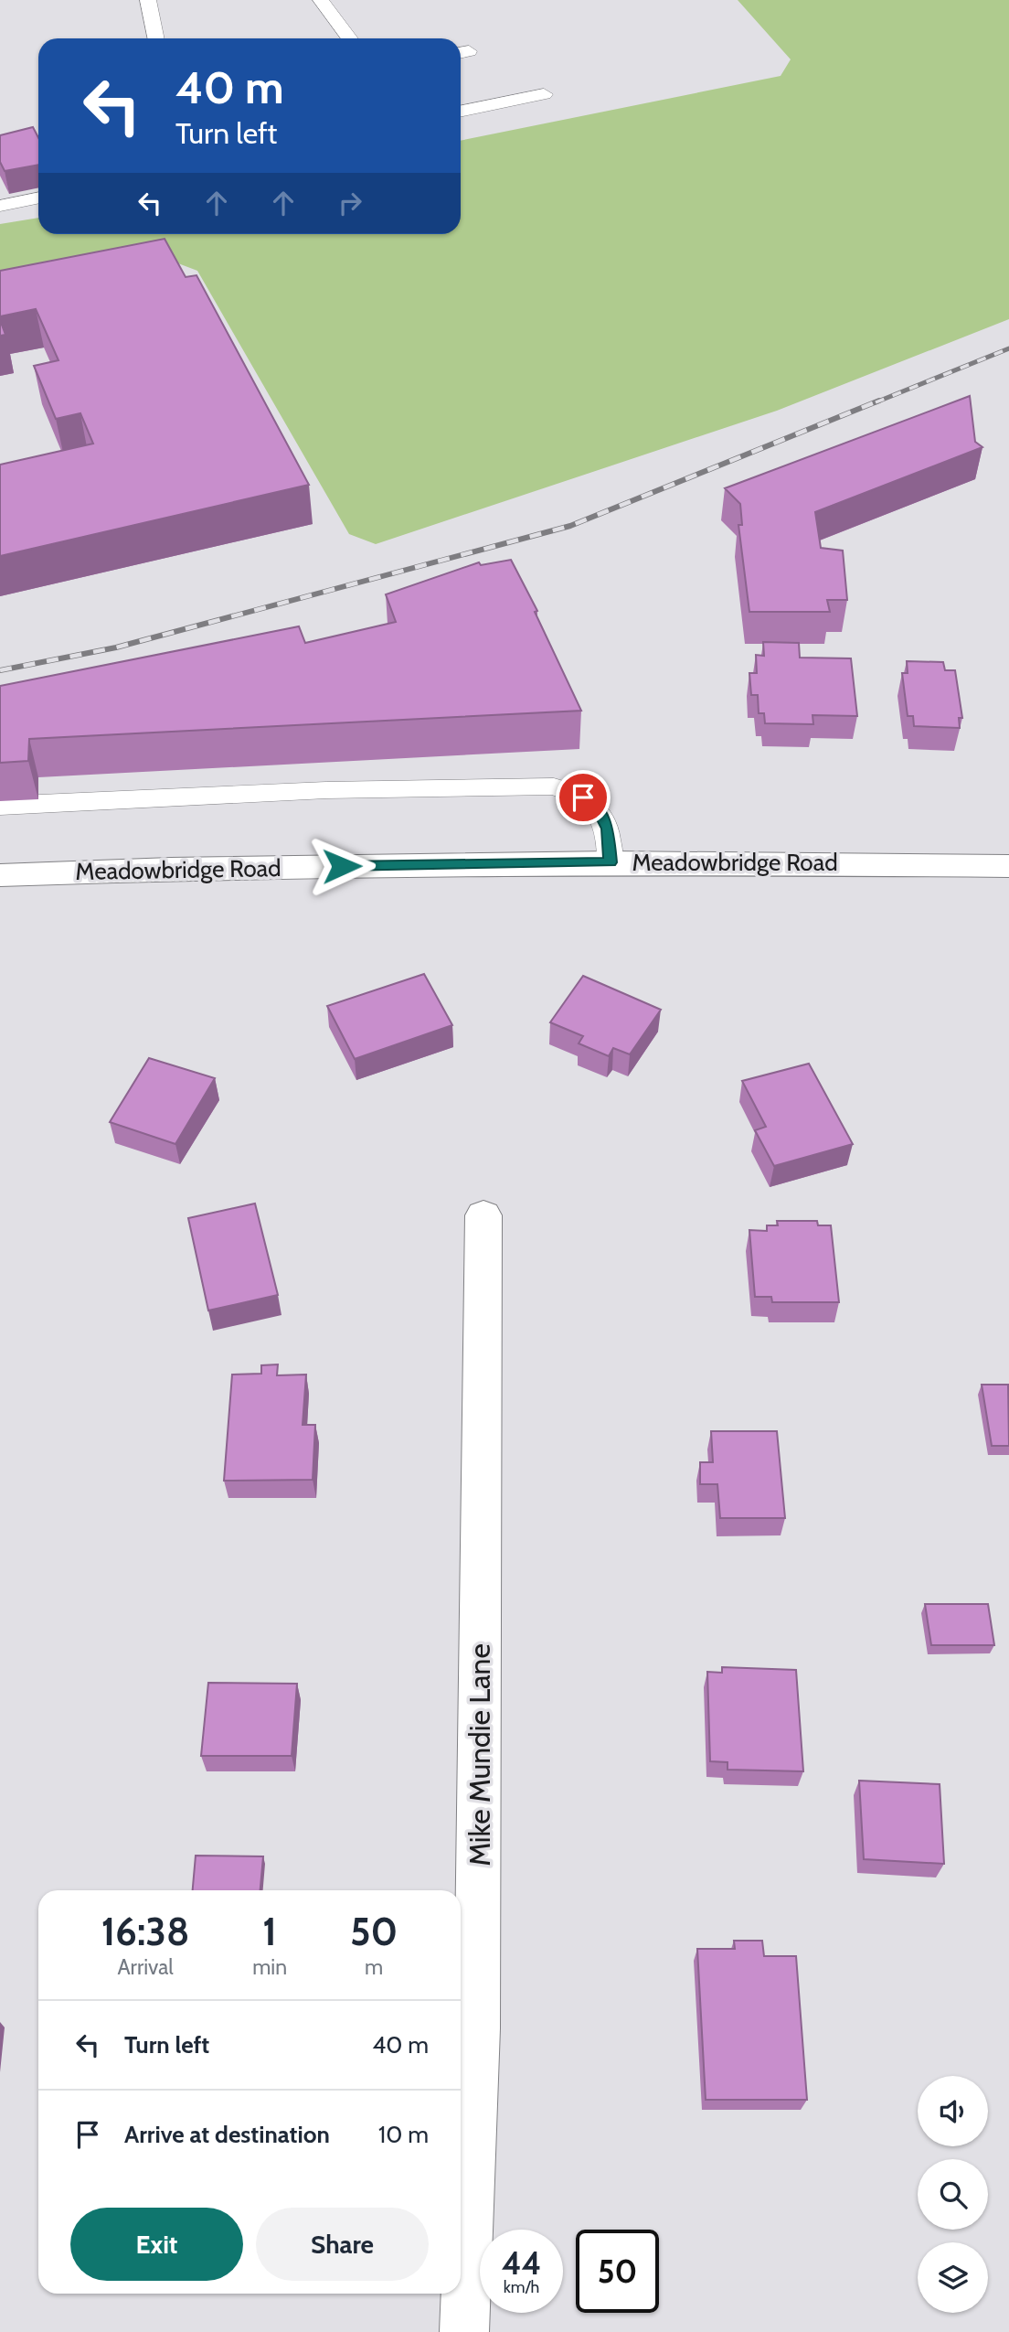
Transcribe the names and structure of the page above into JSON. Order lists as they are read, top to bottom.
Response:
{
  "streets": {
    "main road": ["Meadowbridge Road", "Mike Mundie Lane"]
  },
  "page": {
    "turn": ["40 m", "Turn left"],
    "eta": [
      "16:38",
      "Arrival",
      "1",
      "min",
      "50",
      "m"
    ],
    "list": [
      {
        "name": "Turn left",
        "value": "40 m"
      },
      {
        "name": "Arrive at destination",
        "value": "10 m"
      }
    ],
    "buttons": ["Exit", "Share"],
    "speed": "44 km/h",
    "limit": "50"
  }
}
